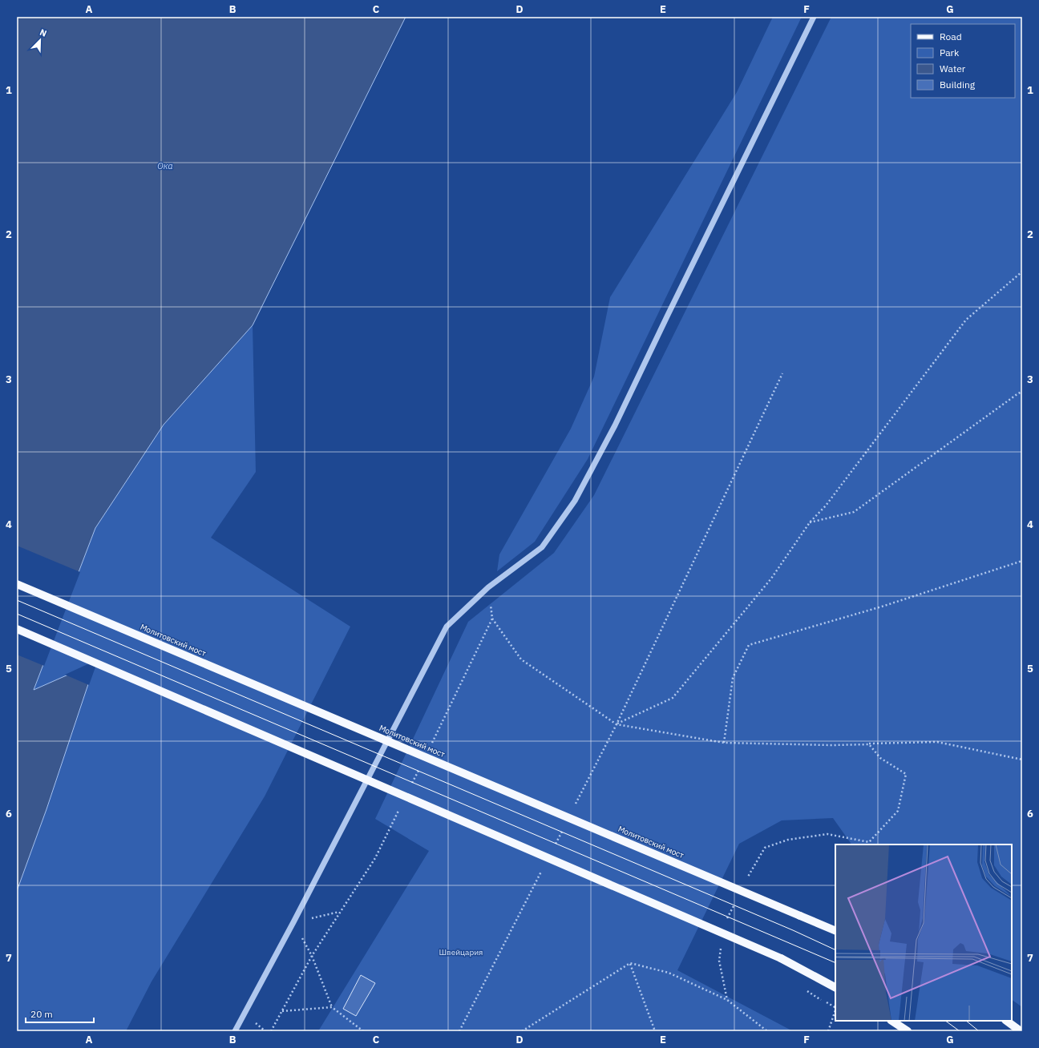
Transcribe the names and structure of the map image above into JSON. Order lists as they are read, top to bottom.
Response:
{
  "streets": {
    "main road": ["Молитовский мост"]
  },
  "water": ["Ока"],
  "parks": ["Швейцария"],
  "legend": [
    "Road",
    "Park",
    "Water",
    "Building"
  ],
  "scale_bar": "20 m",
  "north": "top right",
  "grid": {
    "columns": [
      "A",
      "B",
      "C",
      "D",
      "E",
      "F",
      "G"
    ],
    "rows": [
      "1",
      "2",
      "3",
      "4",
      "5",
      "6",
      "7"
    ]
  }
}
